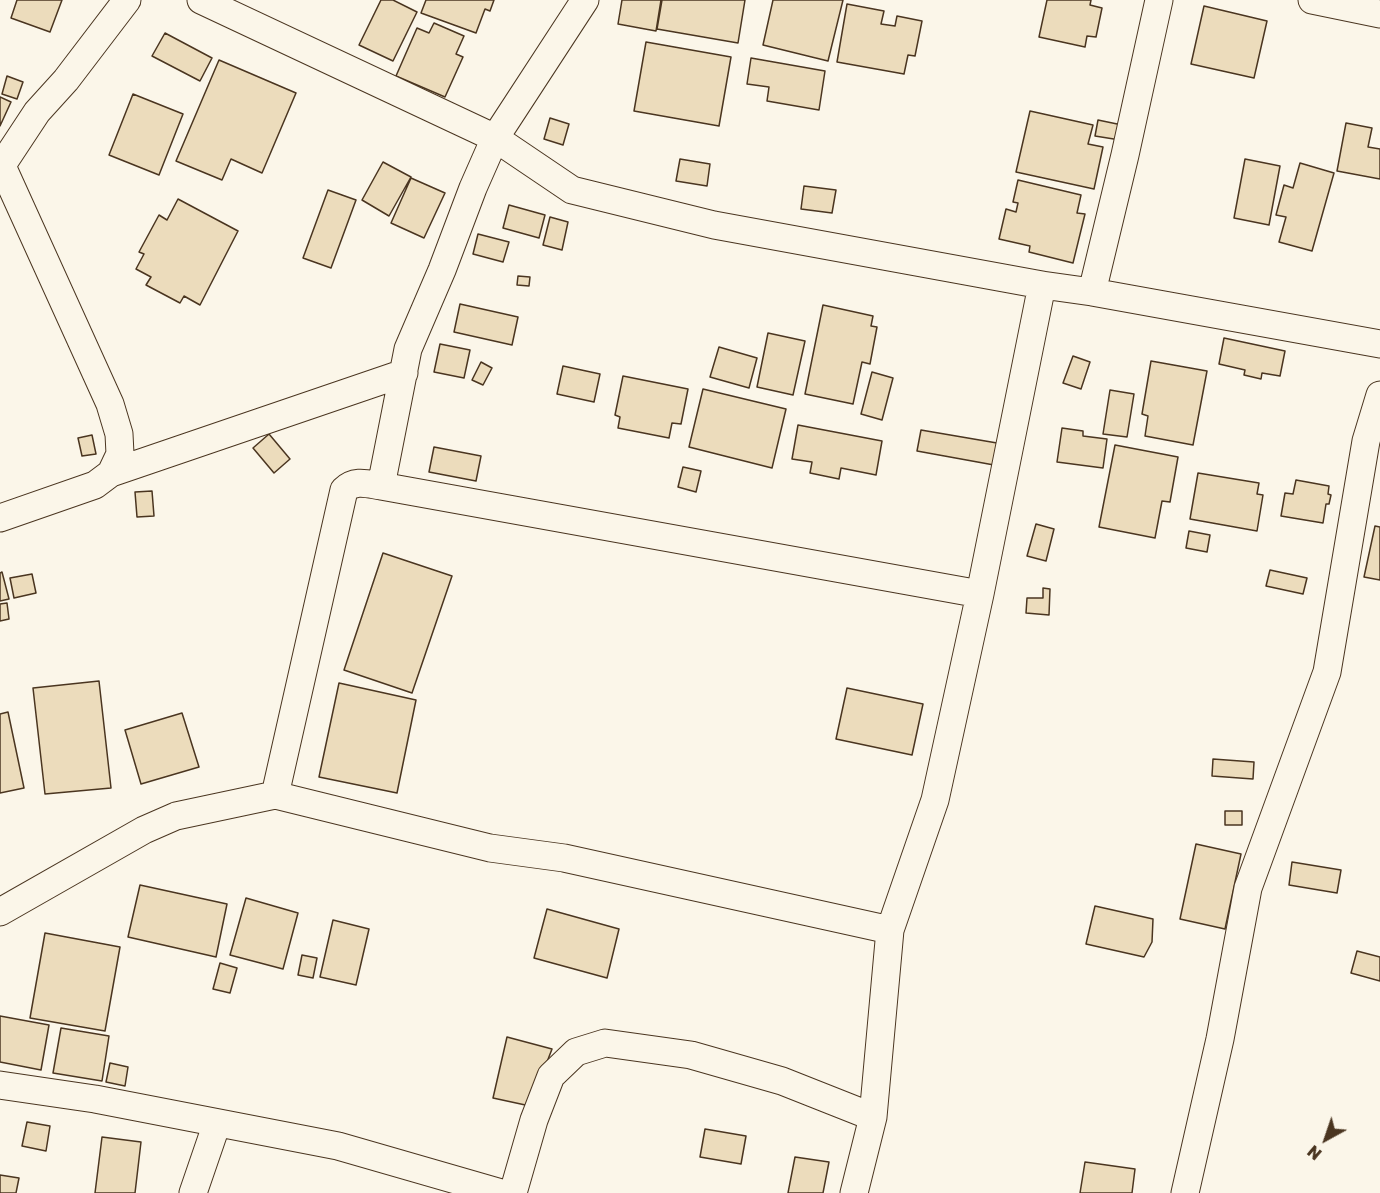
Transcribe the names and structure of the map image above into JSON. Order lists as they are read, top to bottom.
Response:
{
  "north": "bottom left"
}
